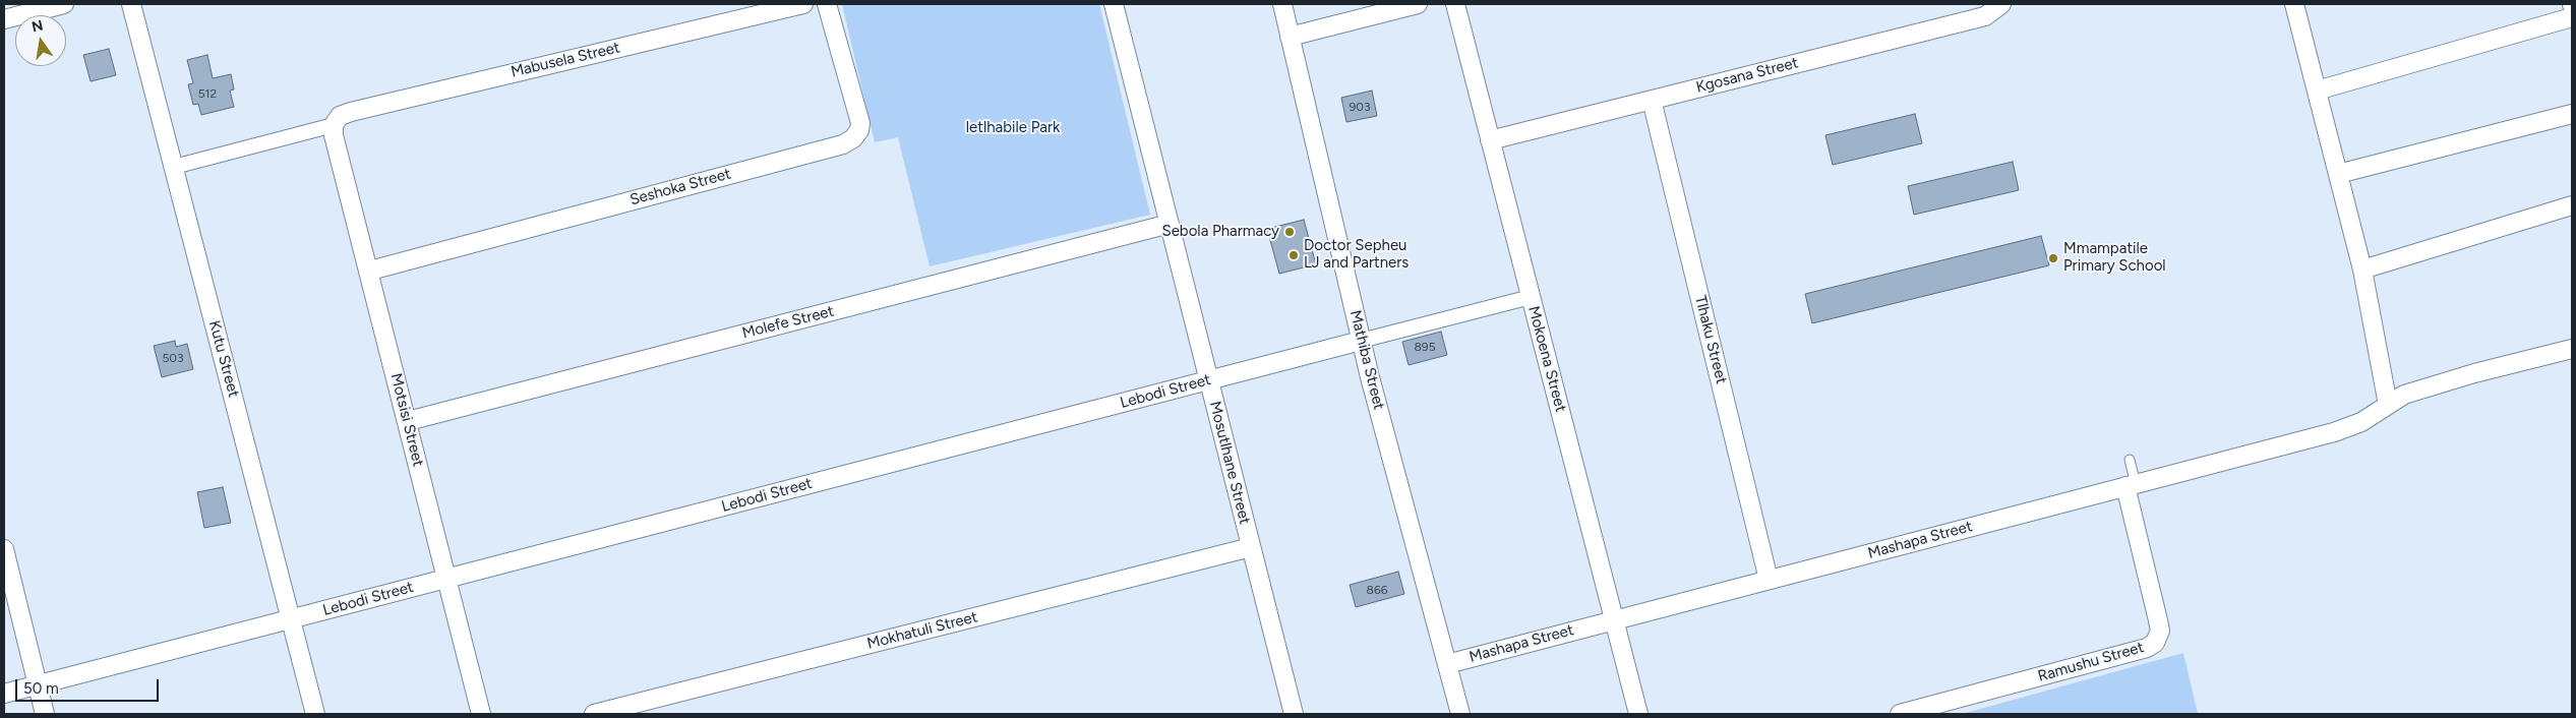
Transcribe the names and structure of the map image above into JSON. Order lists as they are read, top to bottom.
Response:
{
  "streets": {
    "street": [
      "Mabusela Street",
      "Kgosana Street",
      "Seshoka Street",
      "Molefe Street",
      "Tlhaku Street",
      "Kutu Street",
      "Mokoena Street",
      "Mathiba Street",
      "Lebodi Street",
      "Motsisi Street",
      "Mosutlhane Street",
      "Mashapa Street",
      "Mokhatuli Street",
      "Ramushu Street"
    ]
  },
  "crossings": [
    ["Mabusela Street", "Motsisi Street"],
    ["Kgosana Street", "Tlhaku Street"],
    ["Kgosana Street", "Mokoena Street"],
    ["Seshoka Street", "Motsisi Street"],
    ["Molefe Street", "Motsisi Street"],
    ["Molefe Street", "Mosutlhane Street"],
    ["Tlhaku Street", "Mashapa Street"],
    ["Kutu Street", "Lebodi Street"],
    ["Mokoena Street", "Lebodi Street"],
    ["Mokoena Street", "Mashapa Street"],
    ["Mathiba Street", "Lebodi Street"],
    ["Mathiba Street", "Mashapa Street"],
    ["Lebodi Street", "Motsisi Street"],
    ["Lebodi Street", "Mosutlhane Street"],
    ["Mosutlhane Street", "Mokhatuli Street"],
    ["Mashapa Street", "Ramushu Street"]
  ],
  "parks": ["letlhabile Park"],
  "places": ["Sebola Pharmacy", "Doctor Sepheu LJ and Partners", "Mmampatile Primary School"],
  "house_numbers": [
    "512",
    "903",
    "895",
    "503",
    "866"
  ],
  "scale_bar": "50 m",
  "north": "top"
}
